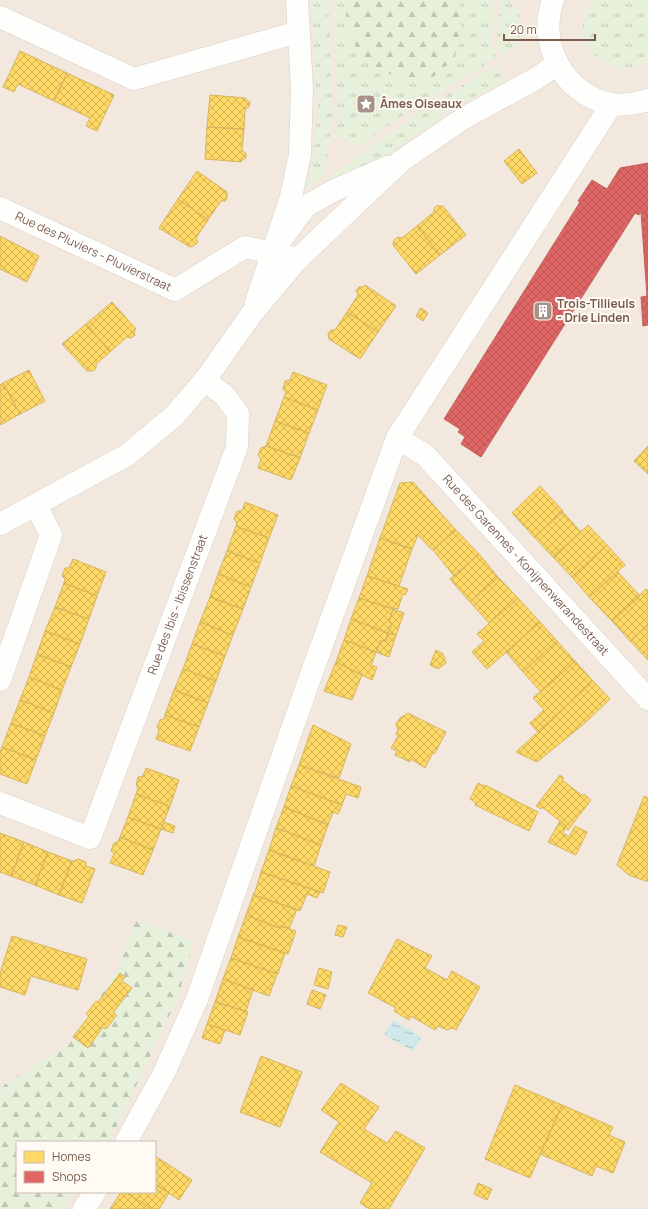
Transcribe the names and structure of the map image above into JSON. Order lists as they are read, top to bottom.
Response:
{
  "streets": {
    "street": ["Rue des Pluviers - Pluvierstraat", "Rue des Garennes - Konijnenwarandestraat", "Rue des Ibis - Ibissenstraat"]
  },
  "places": {
    "place": ["Âmes Oiseaux"],
    "building": ["Trois-Tillieuls - Drie Linden"]
  },
  "legend": ["Homes", "Shops"],
  "scale_bar": "20 m"
}
